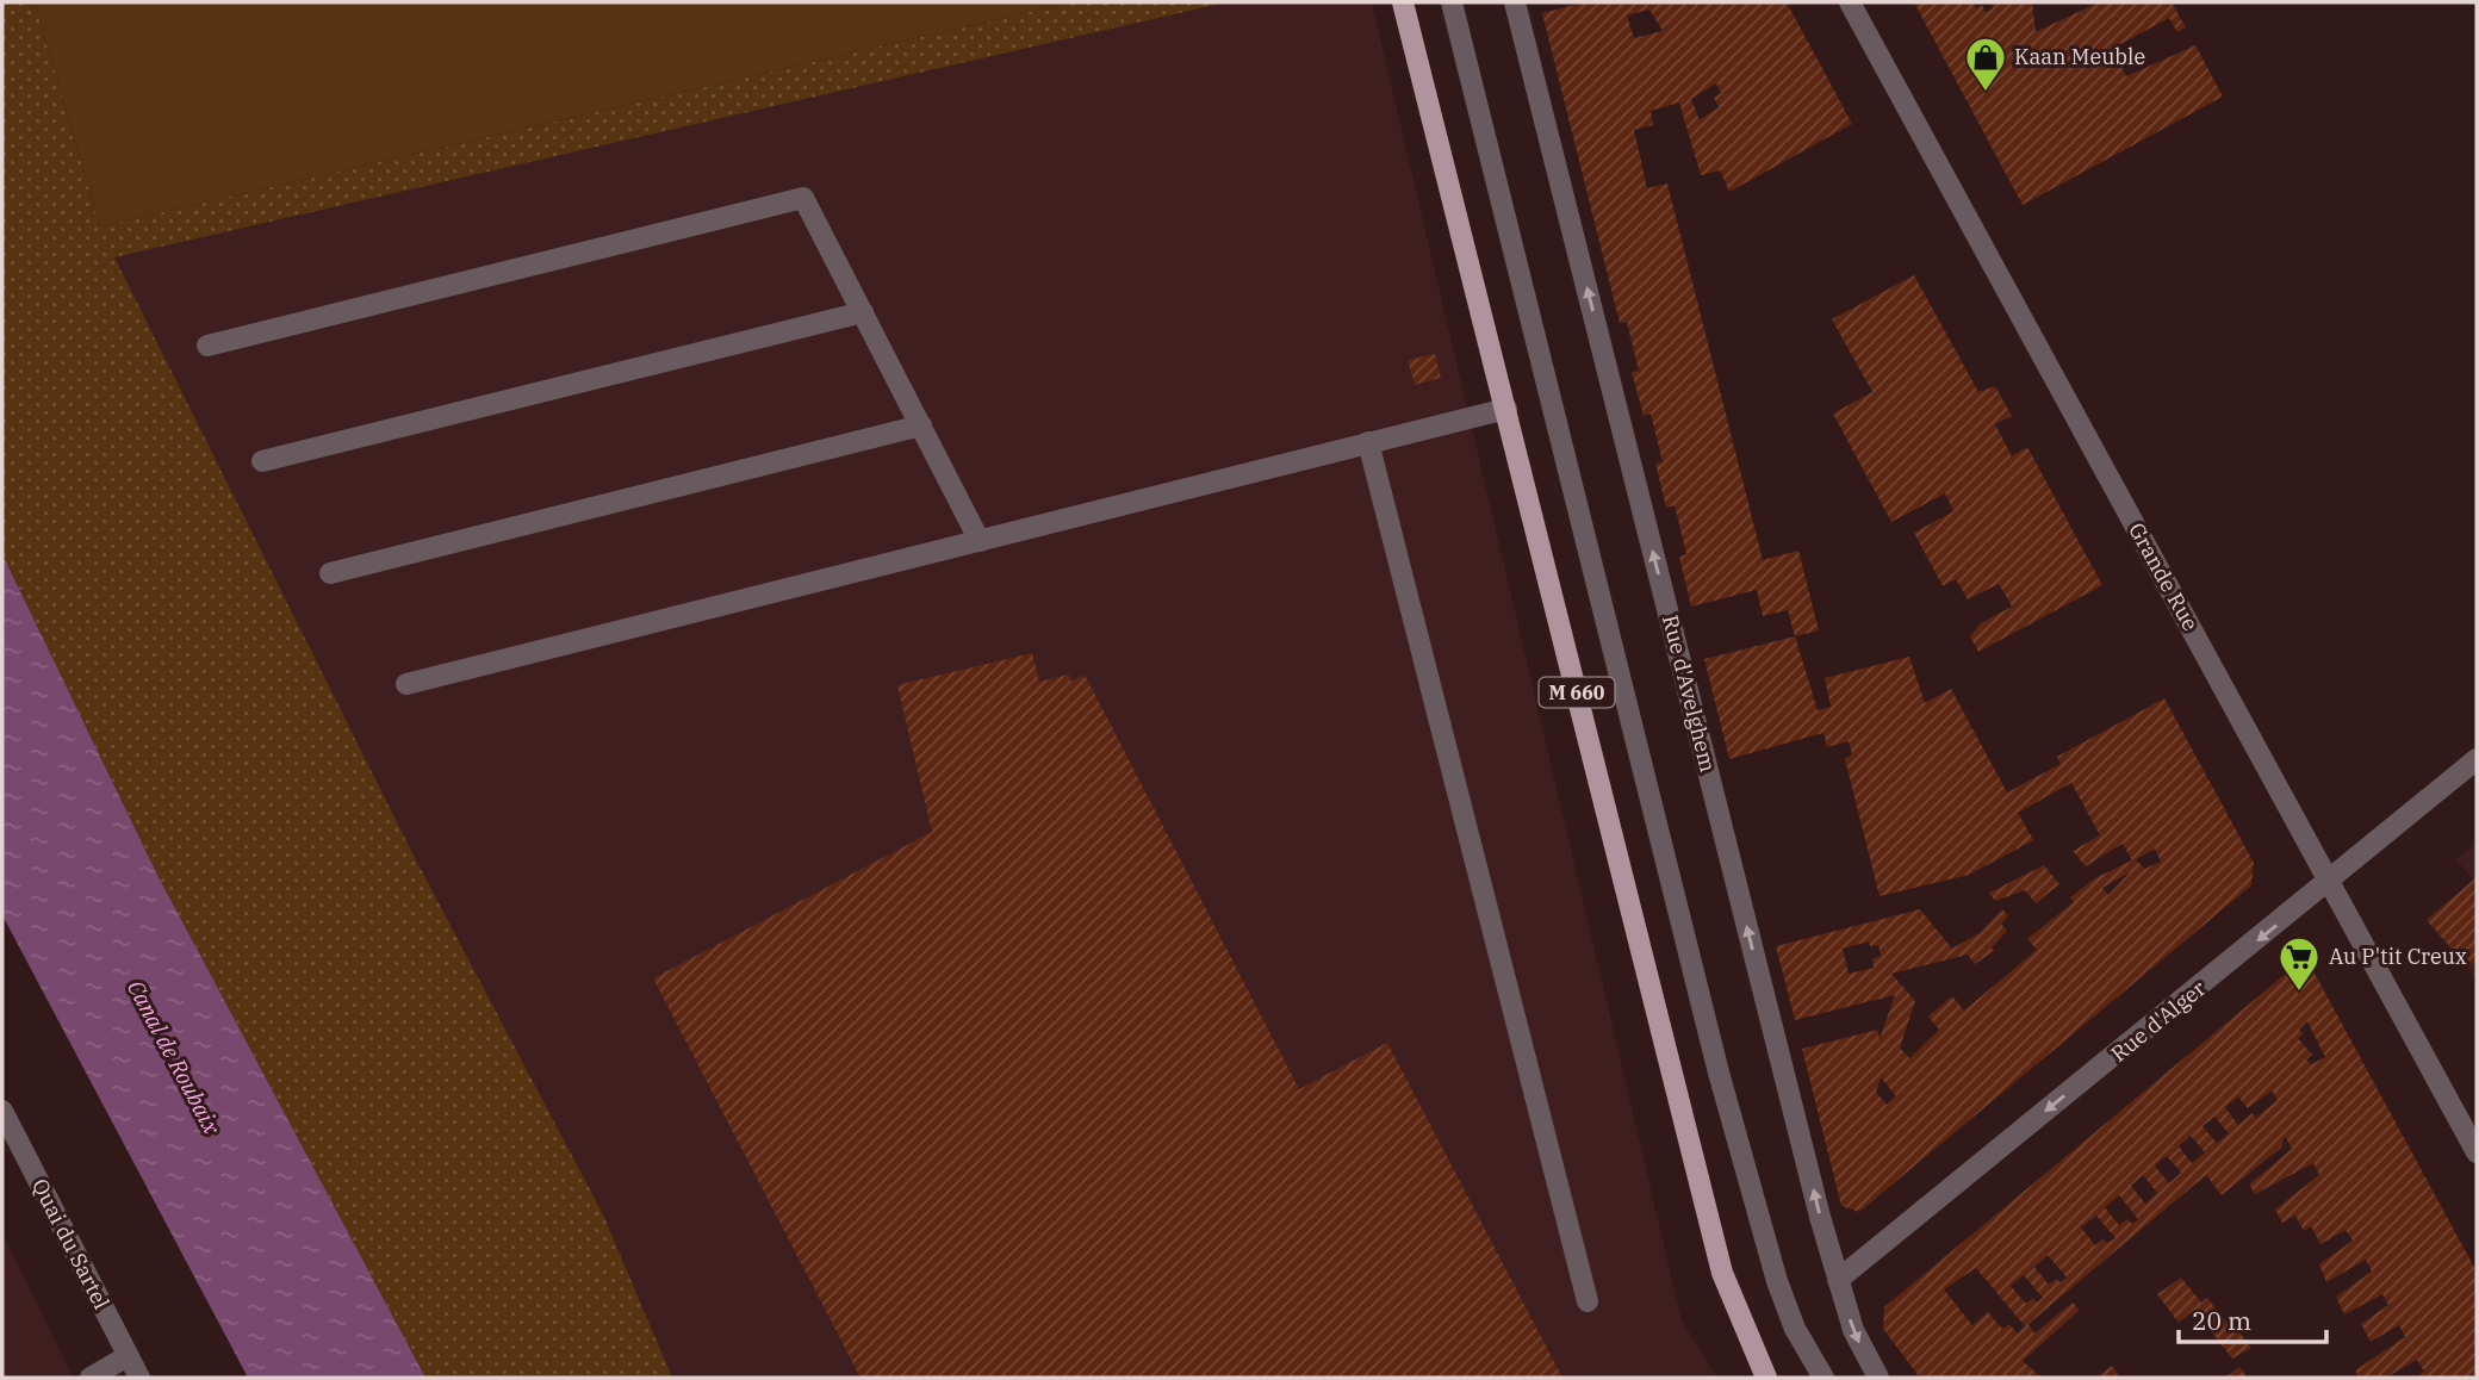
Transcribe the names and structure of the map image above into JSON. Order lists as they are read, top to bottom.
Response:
{
  "streets": {
    "main road": ["M 660"],
    "street": [
      "Grande Rue",
      "Rue d'Avelghem",
      "Rue d'Alger",
      "Quai du Sartel"
    ]
  },
  "crossings": [
    ["Grande Rue", "Rue d'Alger"],
    ["Rue d'Avelghem", "Rue d'Alger"]
  ],
  "one_way": ["Rue d'Alger"],
  "water": ["Canal de Roubaix"],
  "places": {
    "shop": ["Kaan Meuble"],
    "supermarket": ["Au P'tit Creux"]
  },
  "scale_bar": "20 m"
}
